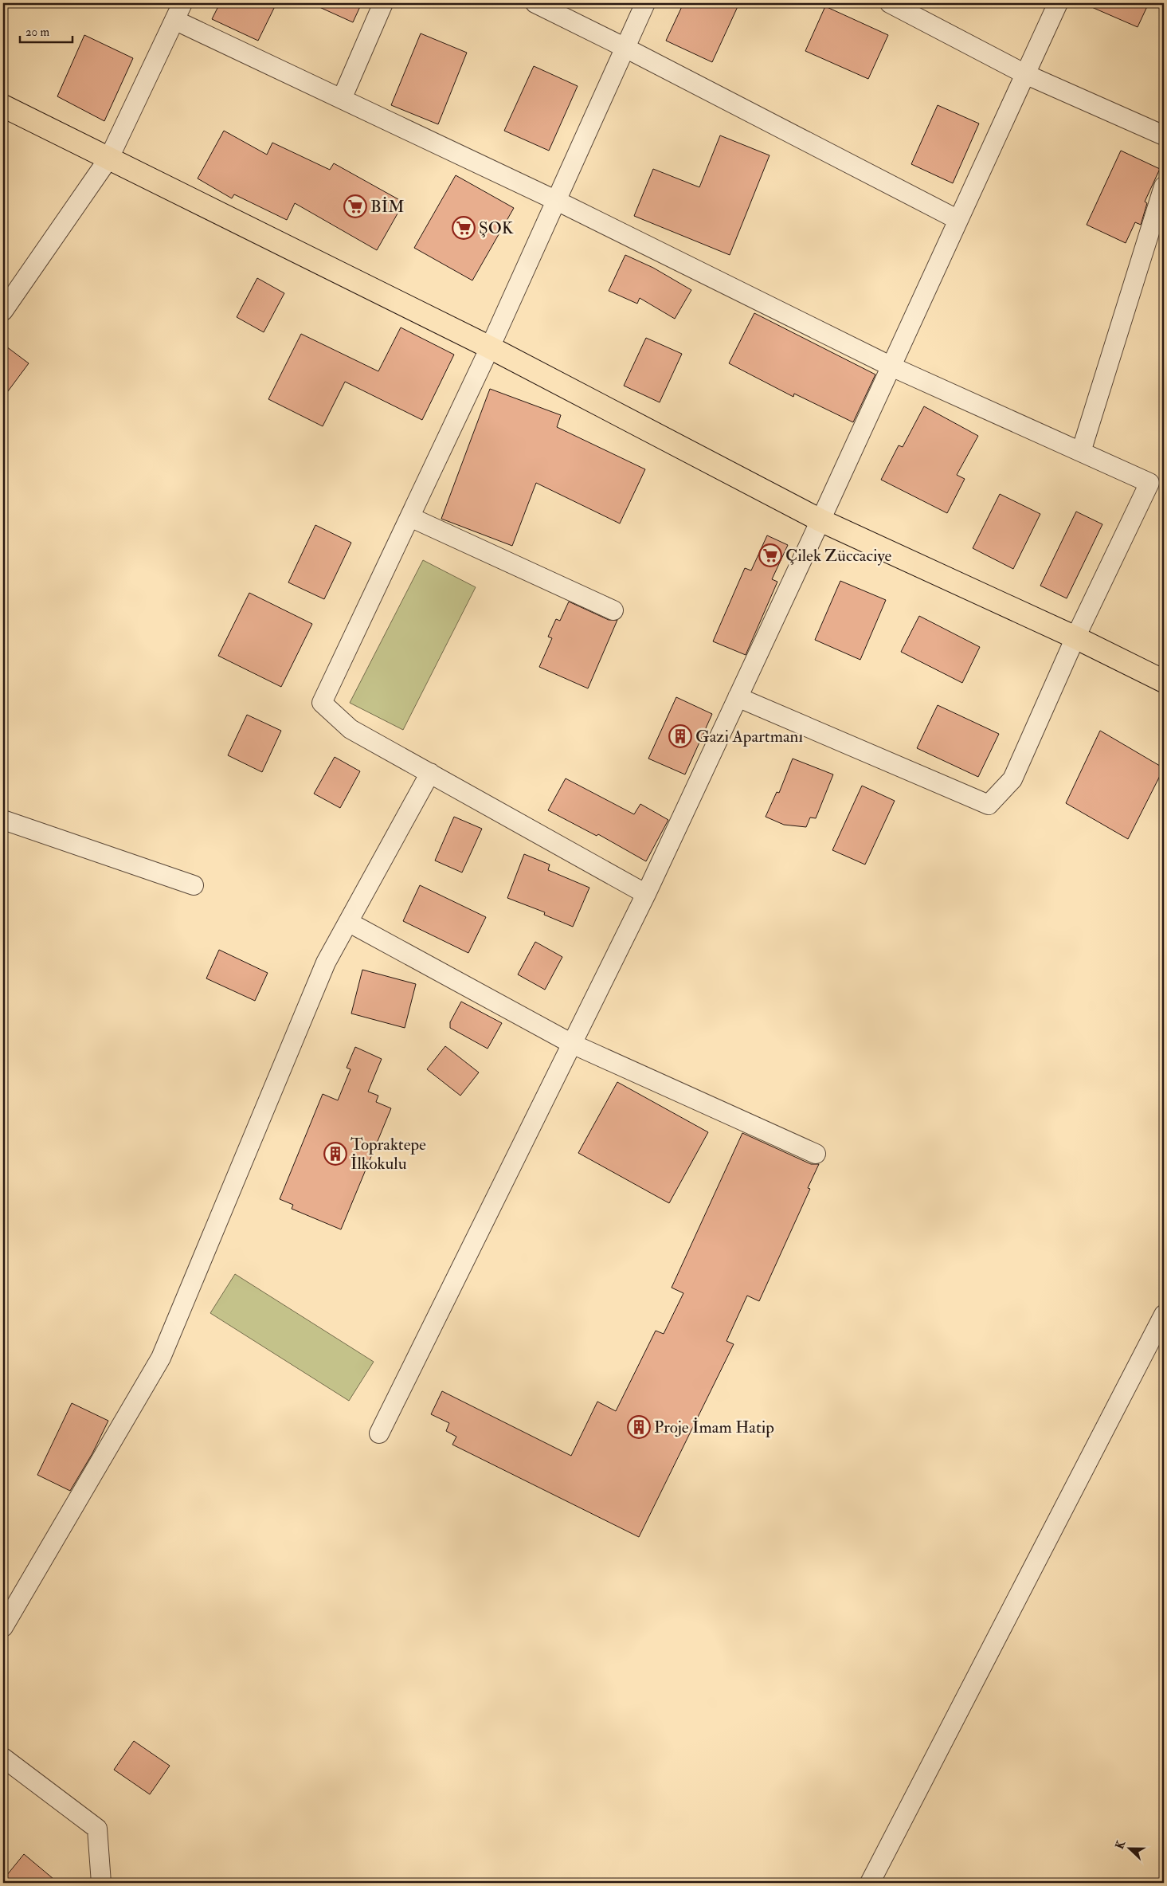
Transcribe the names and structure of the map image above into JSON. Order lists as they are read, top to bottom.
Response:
{
  "places": {
    "supermarket": ["BİM", "ŞOK", "Çilek Züccaciye"],
    "building": ["Gazi Apartmanı", "Topraktepe İlkokulu", "Proje İmam Hatip"]
  },
  "scale_bar": "20 m",
  "north": "left"
}
